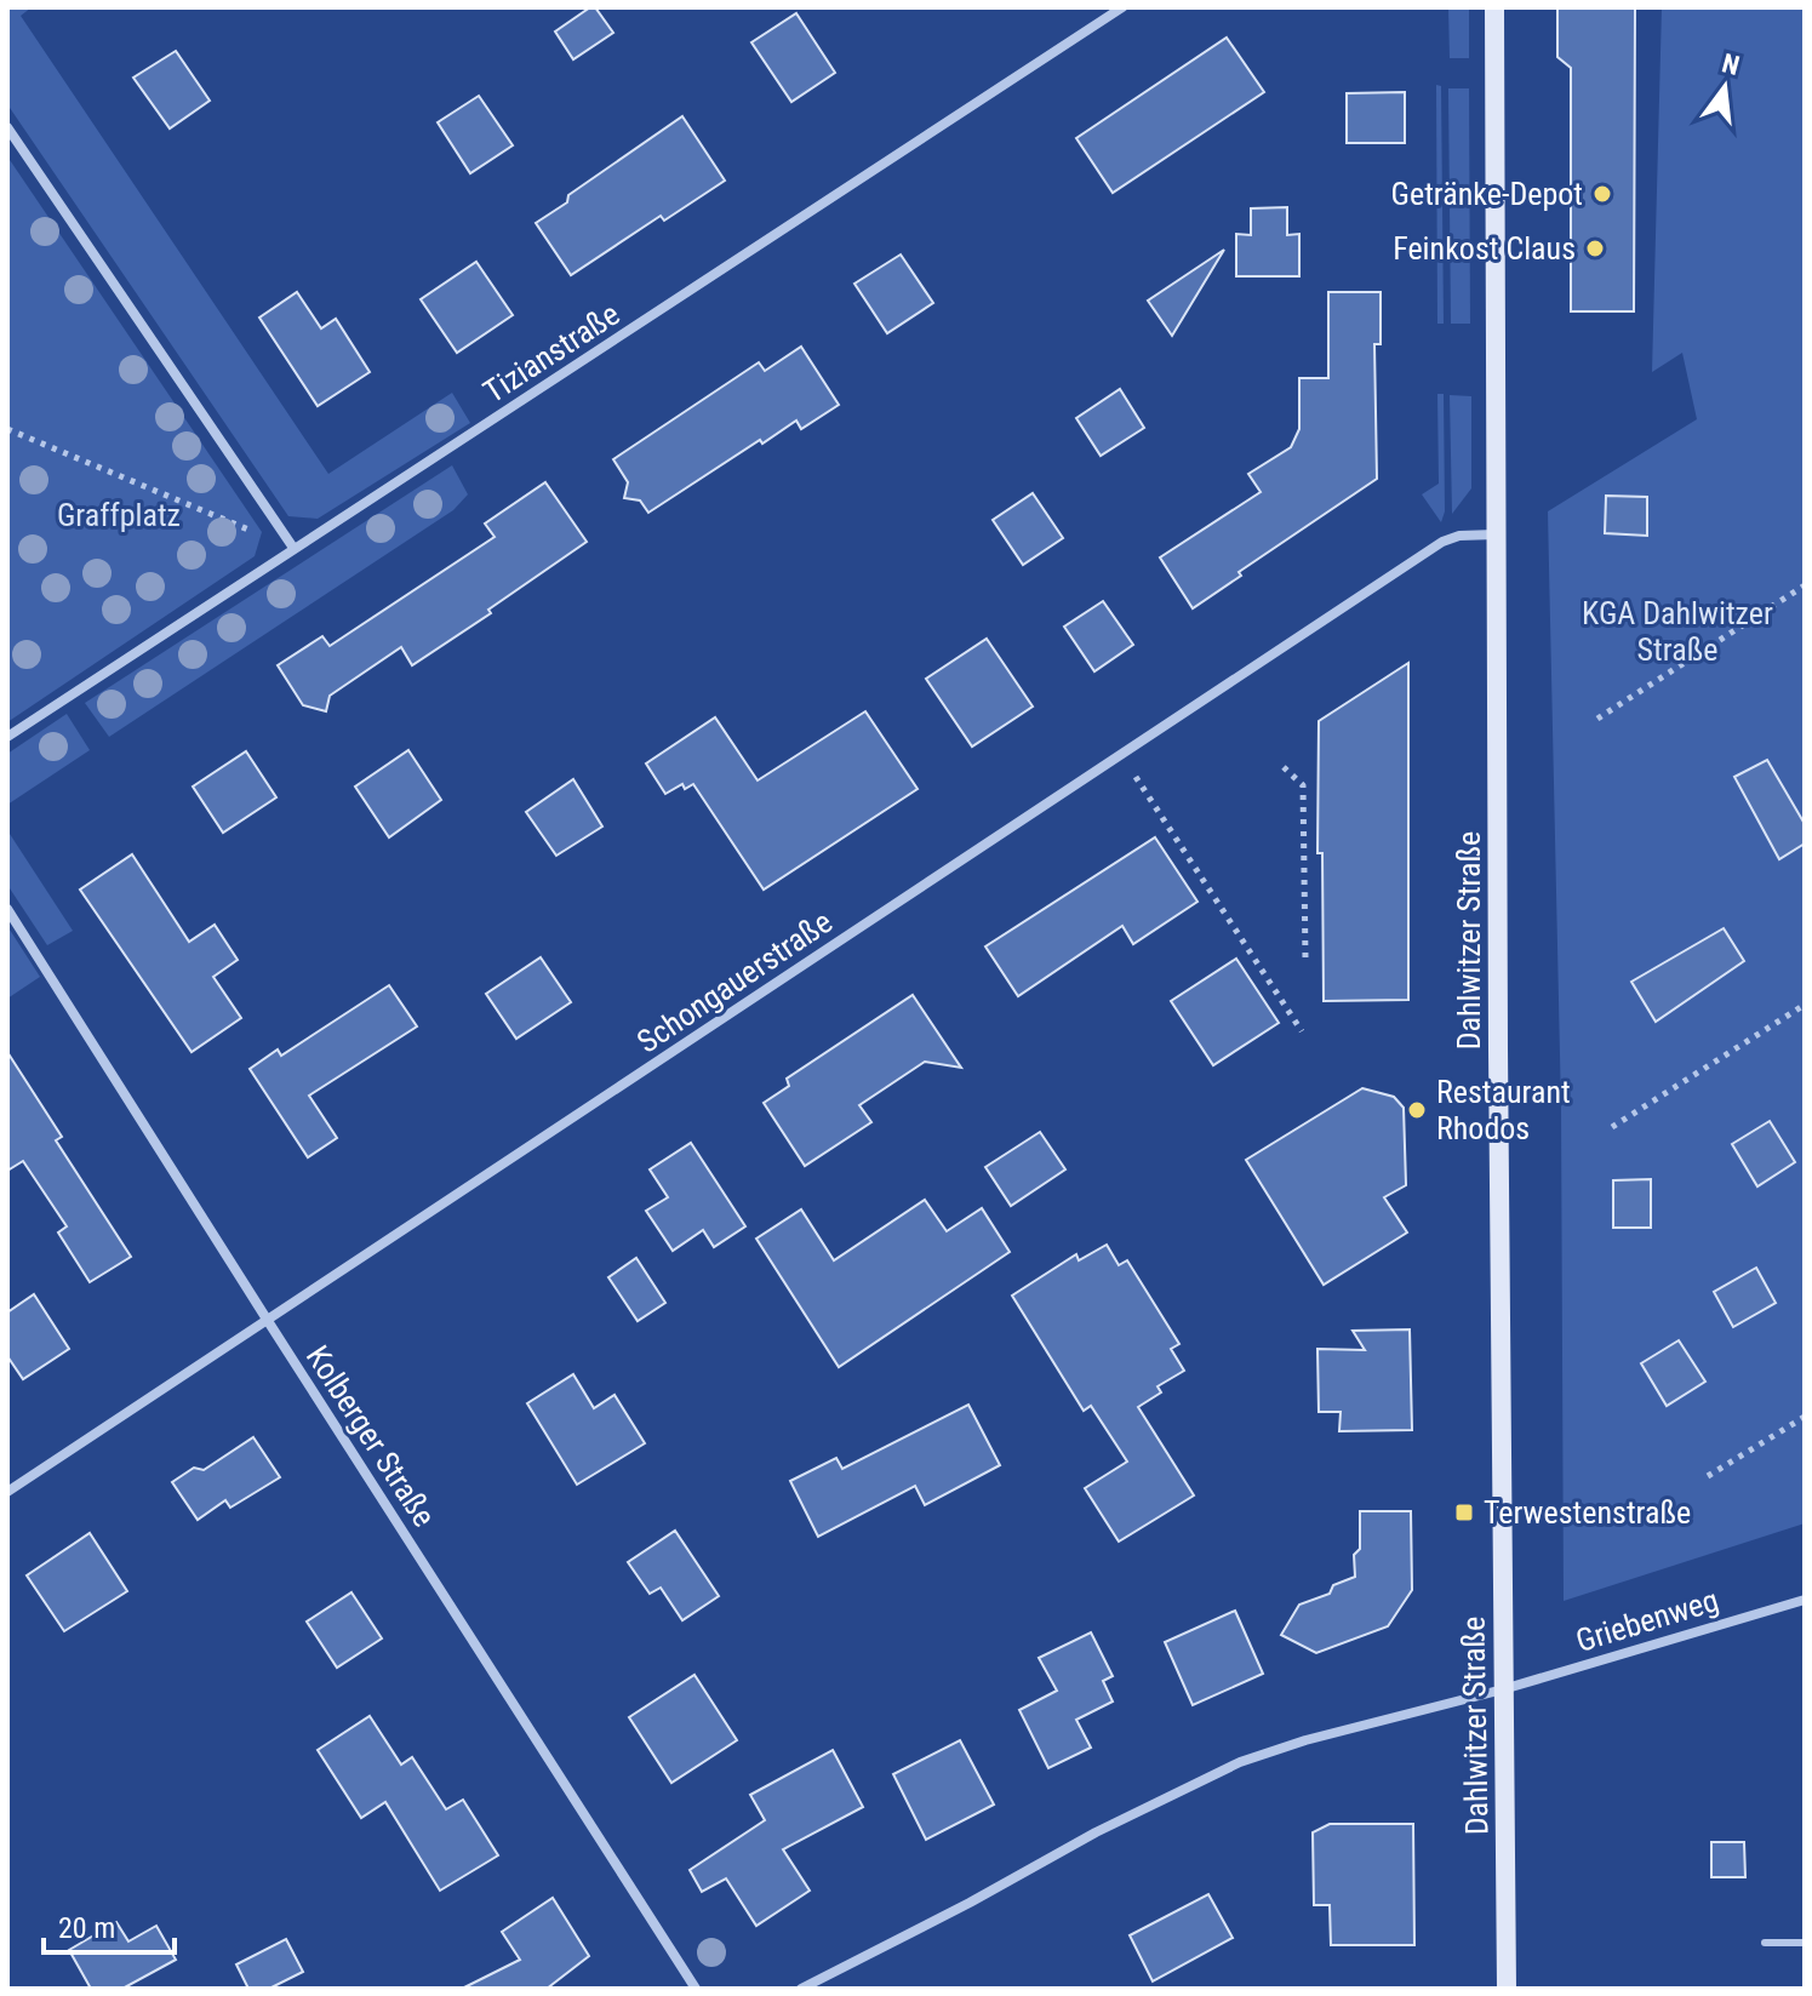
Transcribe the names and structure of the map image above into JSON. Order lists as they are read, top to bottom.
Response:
{
  "streets": {
    "main road": ["Dahlwitzer Straße"],
    "street": [
      "Tizianstraße",
      "Schongauerstraße",
      "Kolberger Straße",
      "Griebenweg"
    ]
  },
  "crossings": [
    ["Dahlwitzer Straße", "Schongauerstraße"],
    ["Dahlwitzer Straße", "Griebenweg"],
    ["Schongauerstraße", "Kolberger Straße"]
  ],
  "parks": ["Graffplatz", "KGA Dahlwitzer Straße"],
  "places": {
    "other": ["Getränke-Depot", "Feinkost Claus", "Restaurant Rhodos"],
    "transit": ["Terwestenstraße"]
  },
  "scale_bar": "20 m",
  "north": "top"
}
